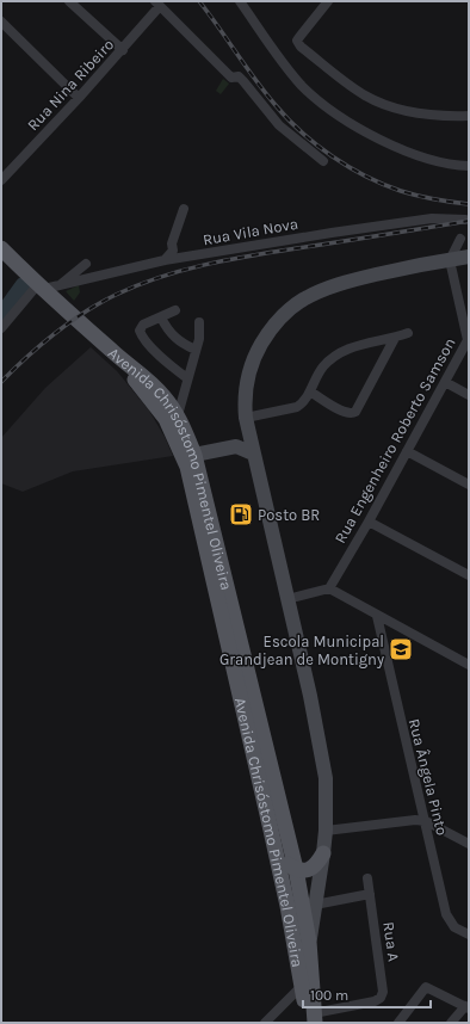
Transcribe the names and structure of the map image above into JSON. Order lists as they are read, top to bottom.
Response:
{
  "streets": {
    "main road": ["Avenida Chrisóstomo Pimentel Oliveira"],
    "street": [
      "Rua Nina Ribeiro",
      "Rua Vila Nova",
      "Rua Engenheiro Roberto Samson",
      "Rua Ângela Pinto",
      "Rua A"
    ]
  },
  "crossings": [
    ["Avenida Chrisóstomo Pimentel Oliveira", "Rua A"]
  ],
  "places": {
    "fuel station": ["Posto BR"],
    "school or university": ["Escola Municipal Grandjean de Montigny"]
  },
  "scale_bar": "100 m"
}
